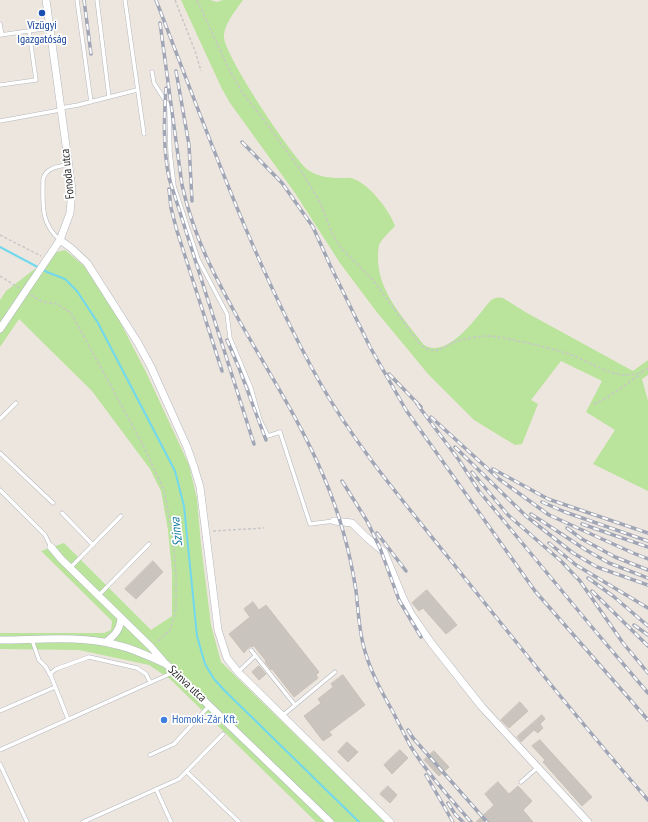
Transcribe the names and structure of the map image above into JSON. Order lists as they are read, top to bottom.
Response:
{
  "streets": {
    "street": ["Fonoda utca", "Szinva utca"]
  },
  "water": ["Szinva"],
  "places": ["Vízügyi Igazgatóság", "Homoki-Zár Kft."]
}
